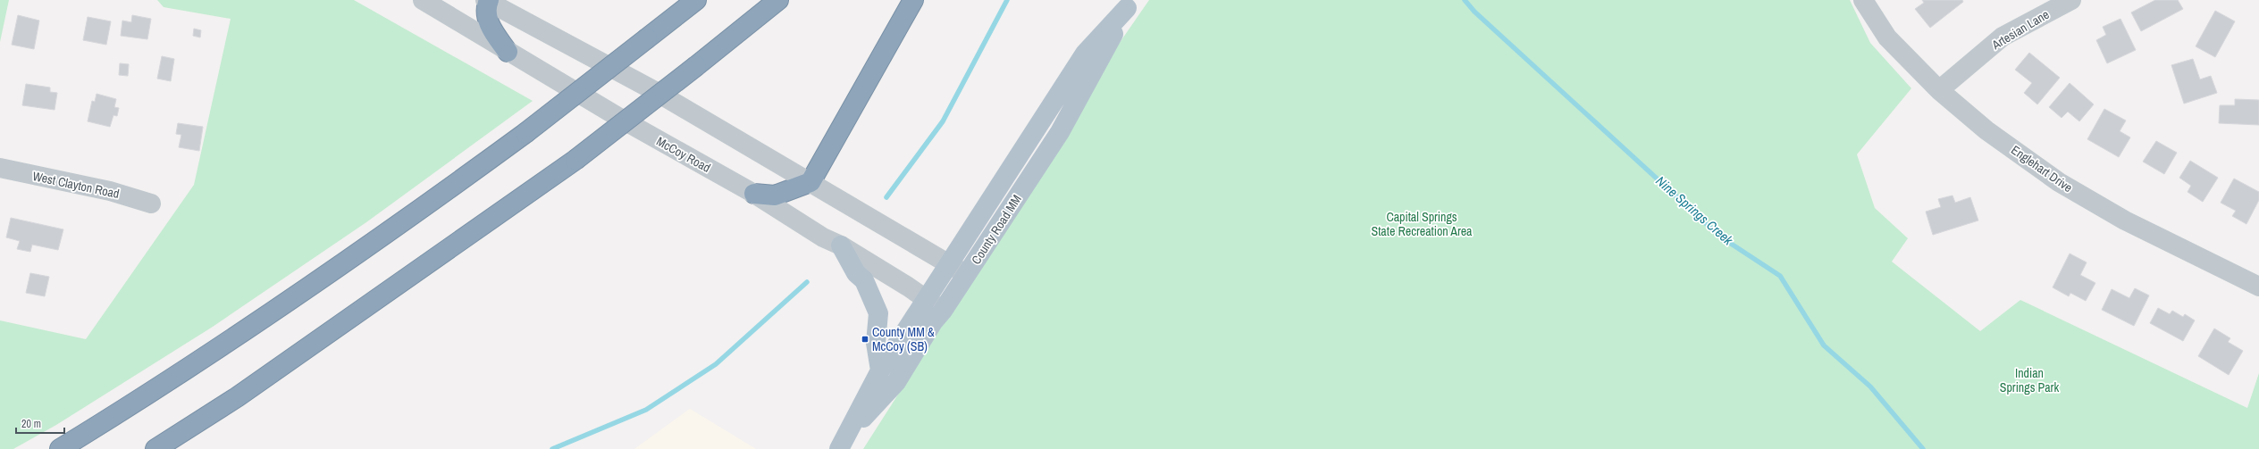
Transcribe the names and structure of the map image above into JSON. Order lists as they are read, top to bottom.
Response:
{
  "streets": {
    "main road": ["County Road MM"],
    "street": [
      "Artesian Lane",
      "McCoy Road",
      "Englehart Drive",
      "West Clayton Road"
    ]
  },
  "crossings": [
    ["Artesian Lane", "Englehart Drive"],
    ["McCoy Road", "County Road MM"]
  ],
  "water": ["Nine Springs Creek"],
  "parks": ["Capital Springs State Recreation Area", "Indian Springs Park"],
  "places": {
    "transit": ["County MM & McCoy (SB)"]
  },
  "scale_bar": "20 m"
}
